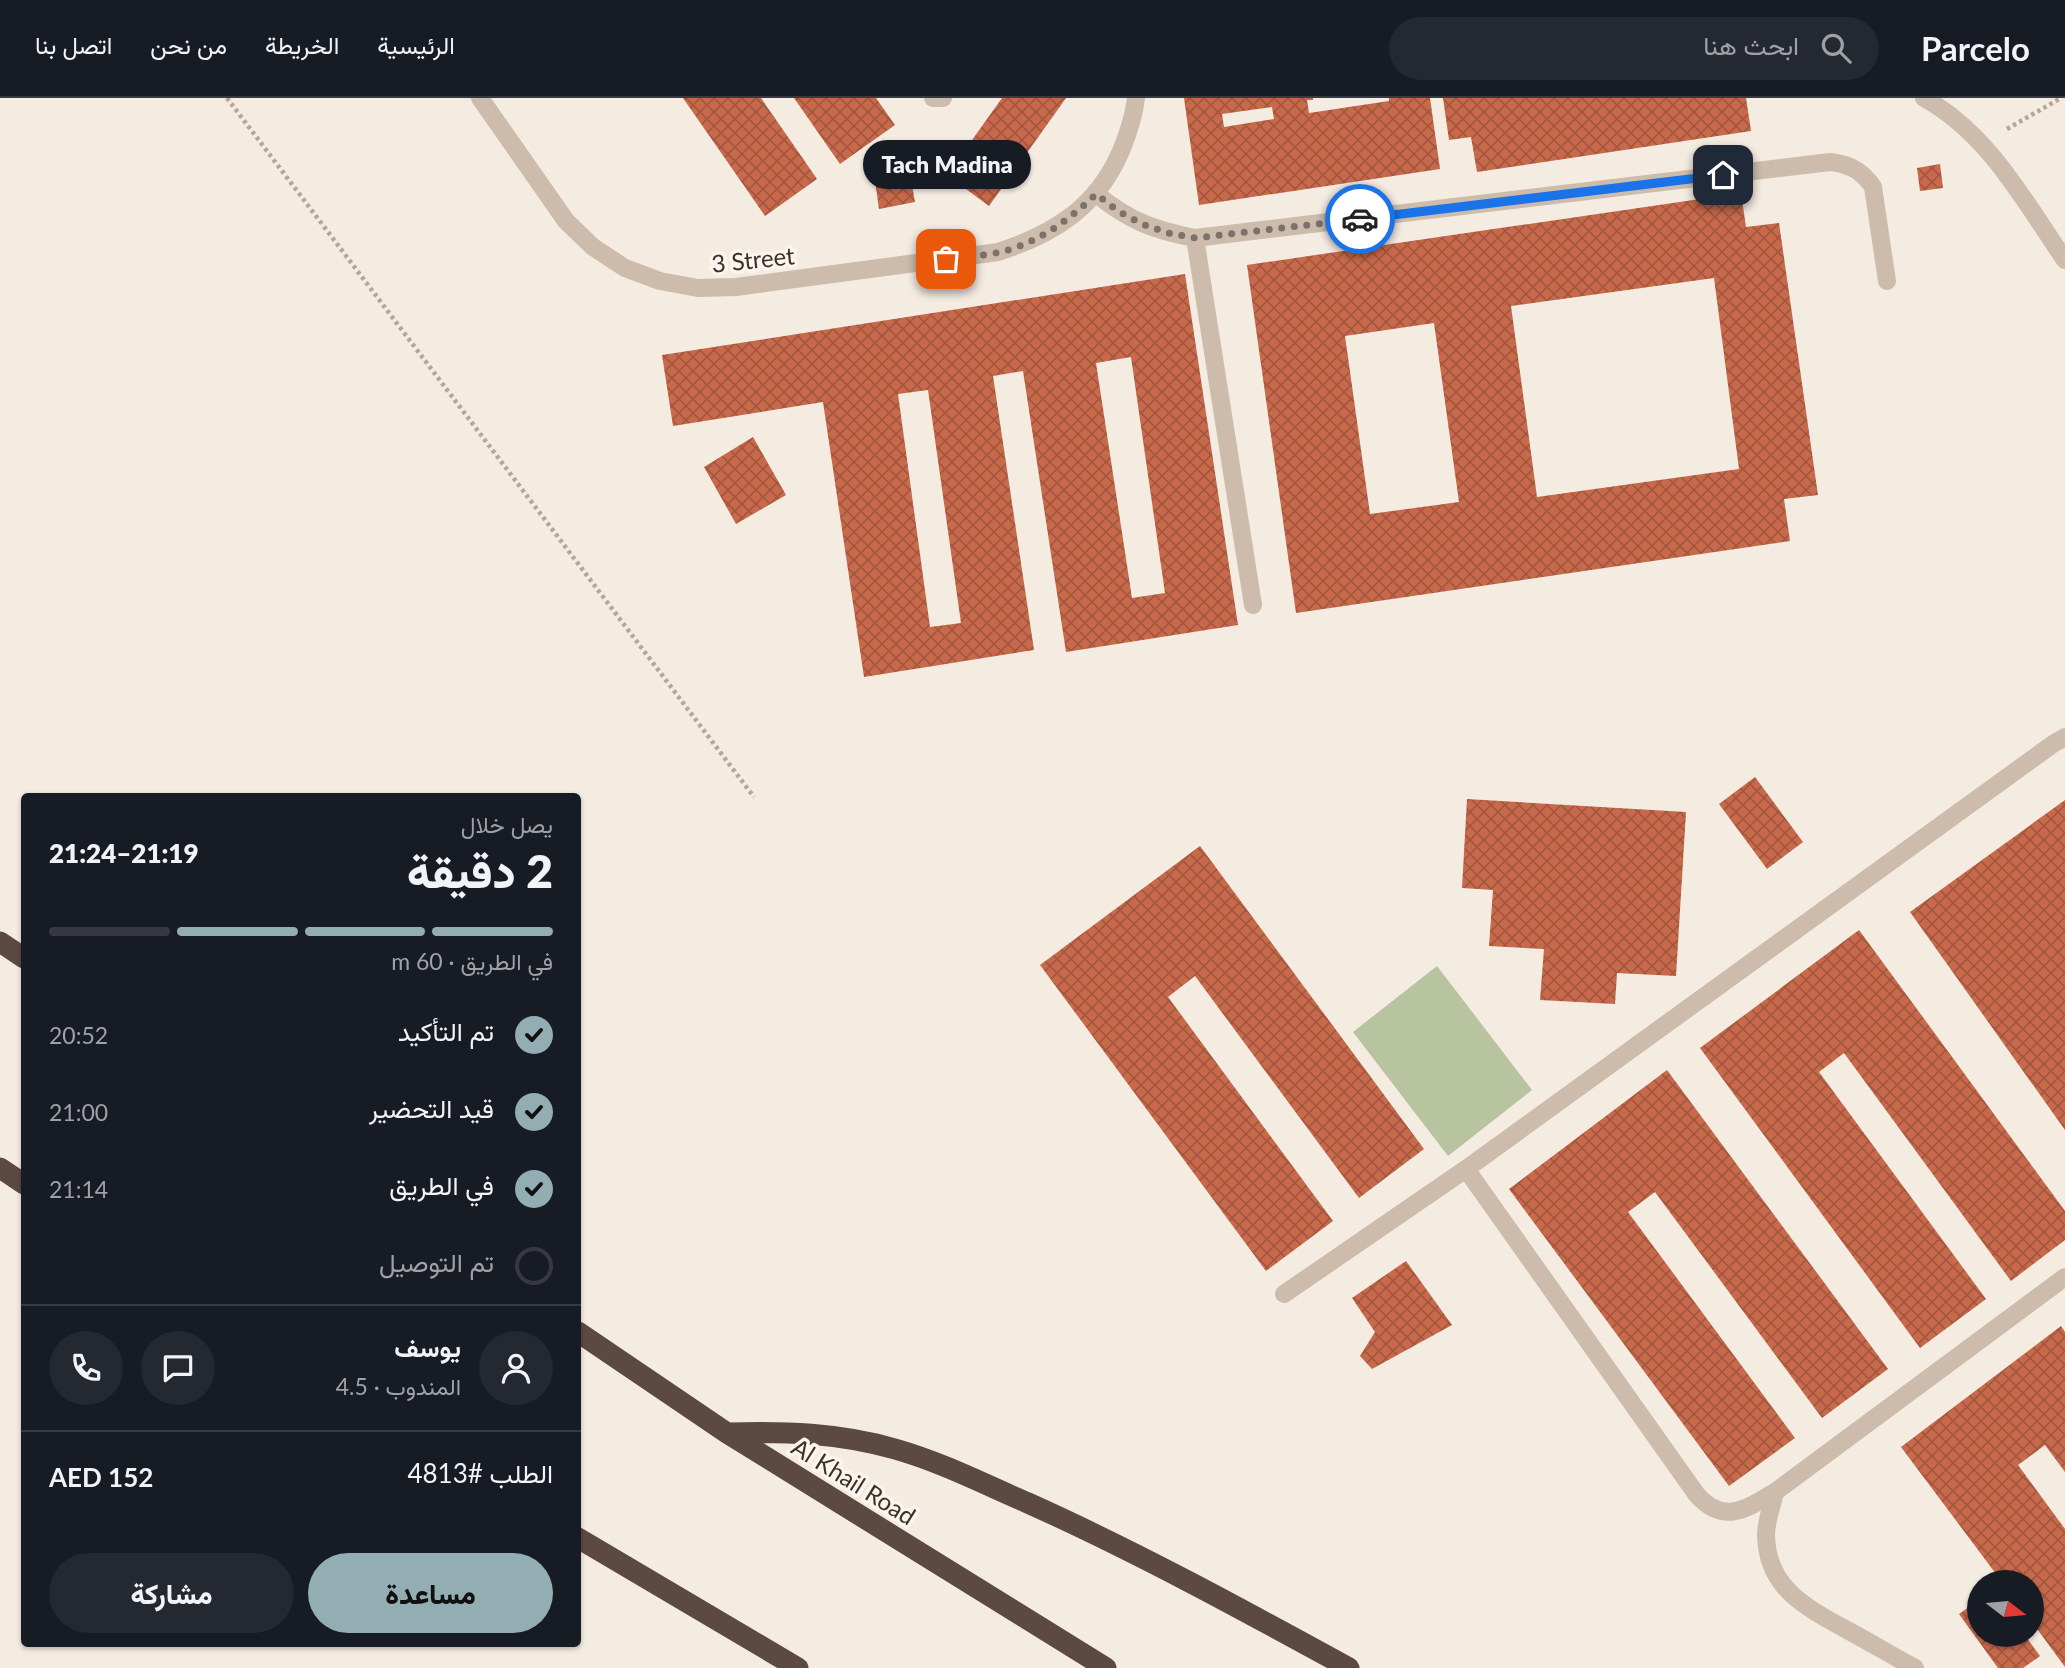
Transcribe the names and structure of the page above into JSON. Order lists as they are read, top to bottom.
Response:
{
  "streets": {
    "highway": ["Al Khail Road"],
    "street": ["3 Street"]
  },
  "places": ["Tach Madina"],
  "north": "right",
  "page": {
    "header": "Parcelo",
    "search": "ابحث هنا",
    "nav": [
      "الرئيسية",
      "الخريطة",
      "من نحن",
      "اتصل بنا"
    ],
    "bubble": "Tach Madina",
    "heading": ["2 دقيقة", "يصل خلال", "21:19–21:24"],
    "panel": [
      "يوسف",
      "المندوب · 4.5",
      "الطلب #4813",
      "AED 152"
    ],
    "bar": "في الطريق · 60 m",
    "list": [
      ["تم التأكيد", "20:52"],
      ["قيد التحضير", "21:00"],
      ["في الطريق", "21:14"],
      "تم التوصيل"
    ],
    "buttons": ["مساعدة", "مشاركة"]
  }
}
